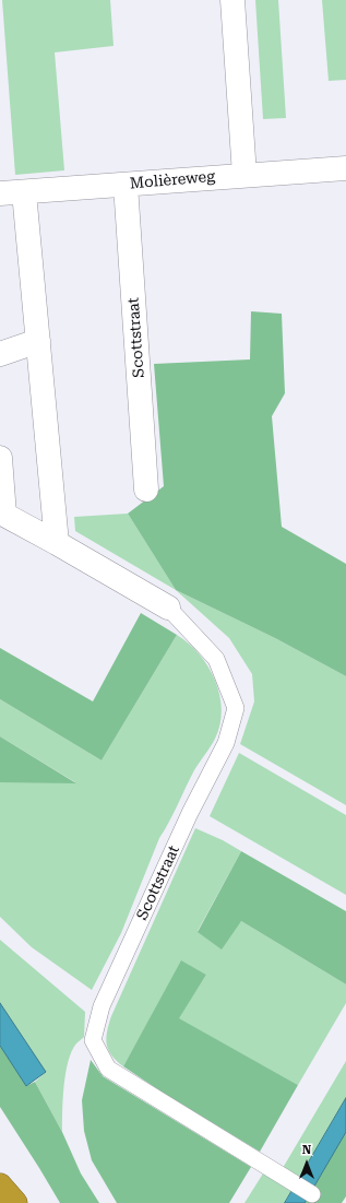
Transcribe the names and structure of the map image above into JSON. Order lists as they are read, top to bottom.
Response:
{
  "streets": {
    "street": ["Molièreweg", "Scottstraat"]
  },
  "crossings": [
    ["Molièreweg", "Scottstraat"]
  ],
  "north": "top"
}
